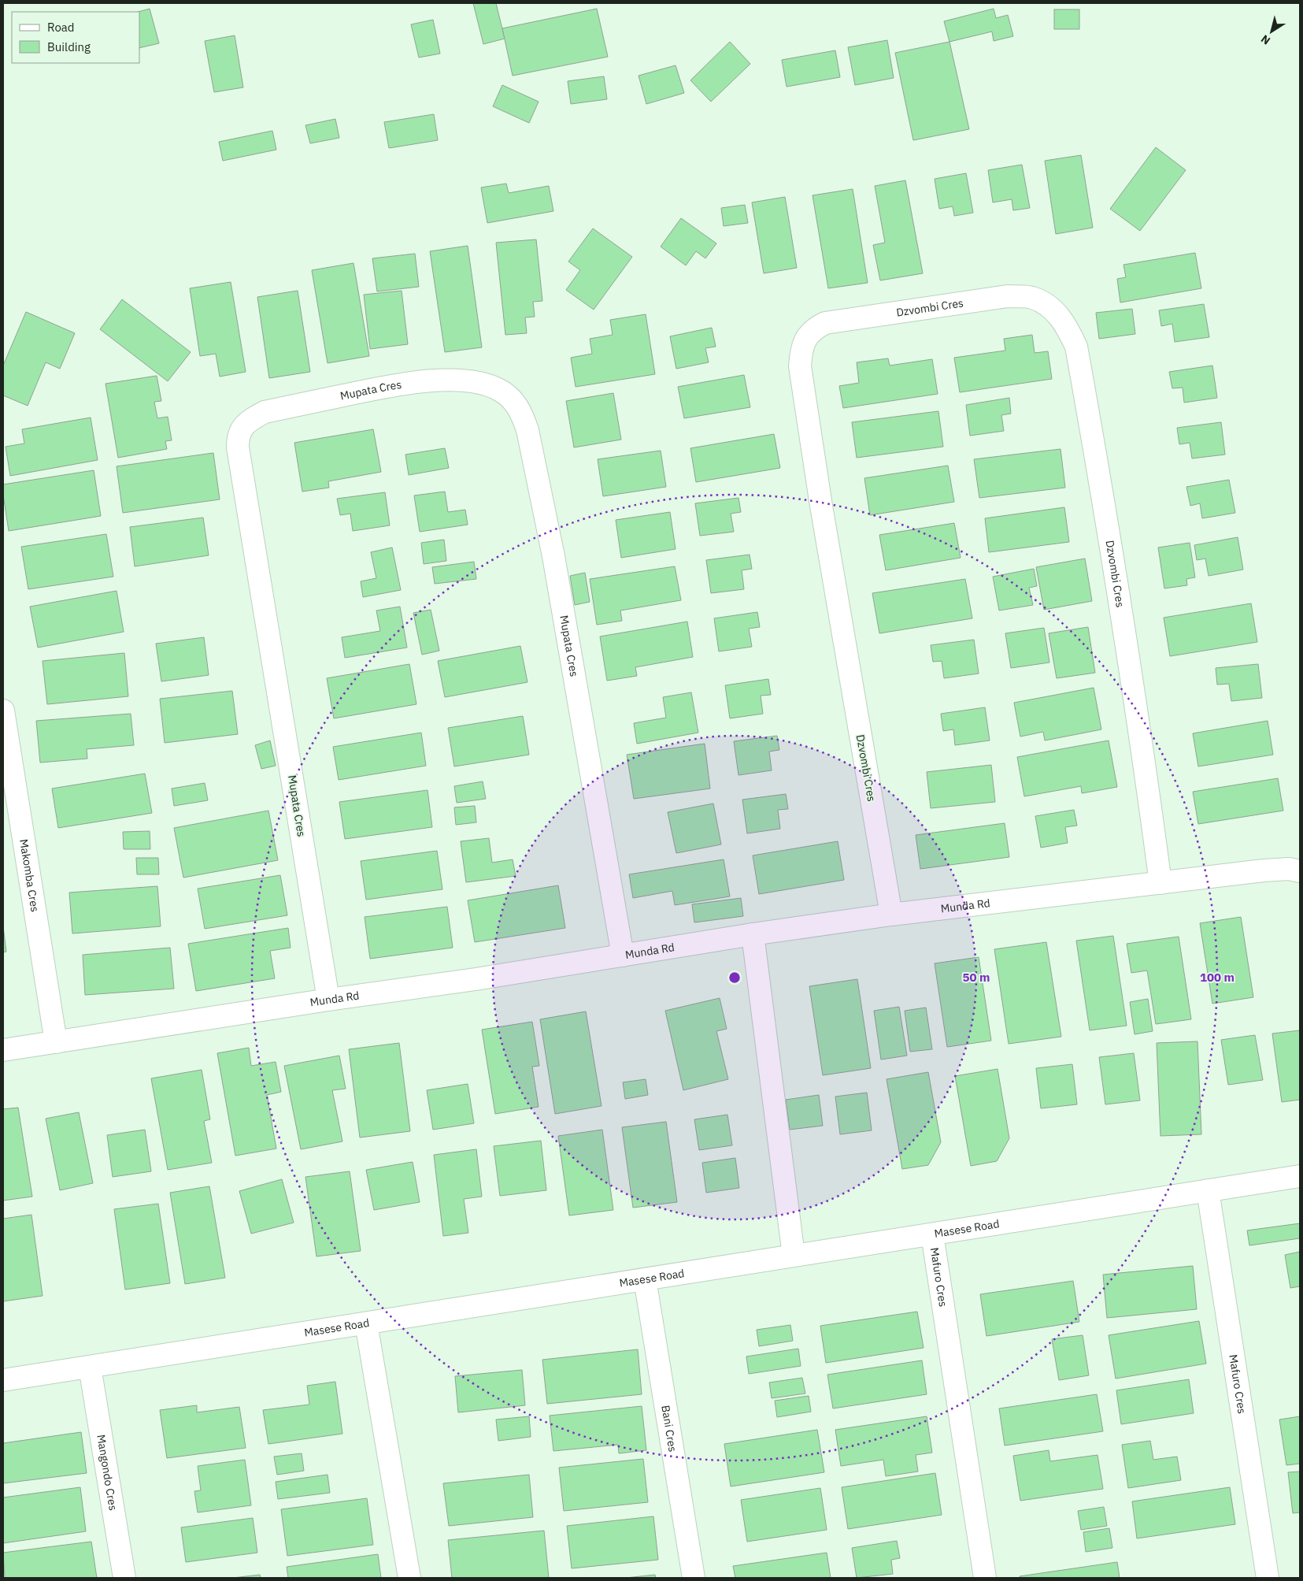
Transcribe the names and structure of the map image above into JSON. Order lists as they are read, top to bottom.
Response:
{
  "streets": {
    "street": [
      "Dzvombi Cres",
      "Mupata Cres",
      "Makomba Cres",
      "Munda Rd",
      "Masese Road",
      "Mafuro Cres",
      "Bani Cres",
      "Mangondo Cres"
    ]
  },
  "crossings": [
    ["Dzvombi Cres", "Munda Rd"],
    ["Mupata Cres", "Munda Rd"],
    ["Makomba Cres", "Munda Rd"],
    ["Masese Road", "Mafuro Cres"],
    ["Masese Road", "Bani Cres"],
    ["Masese Road", "Mangondo Cres"]
  ],
  "legend": ["Road", "Building"],
  "north": "bottom left",
  "rings": ["50 m", "100 m"]
}
